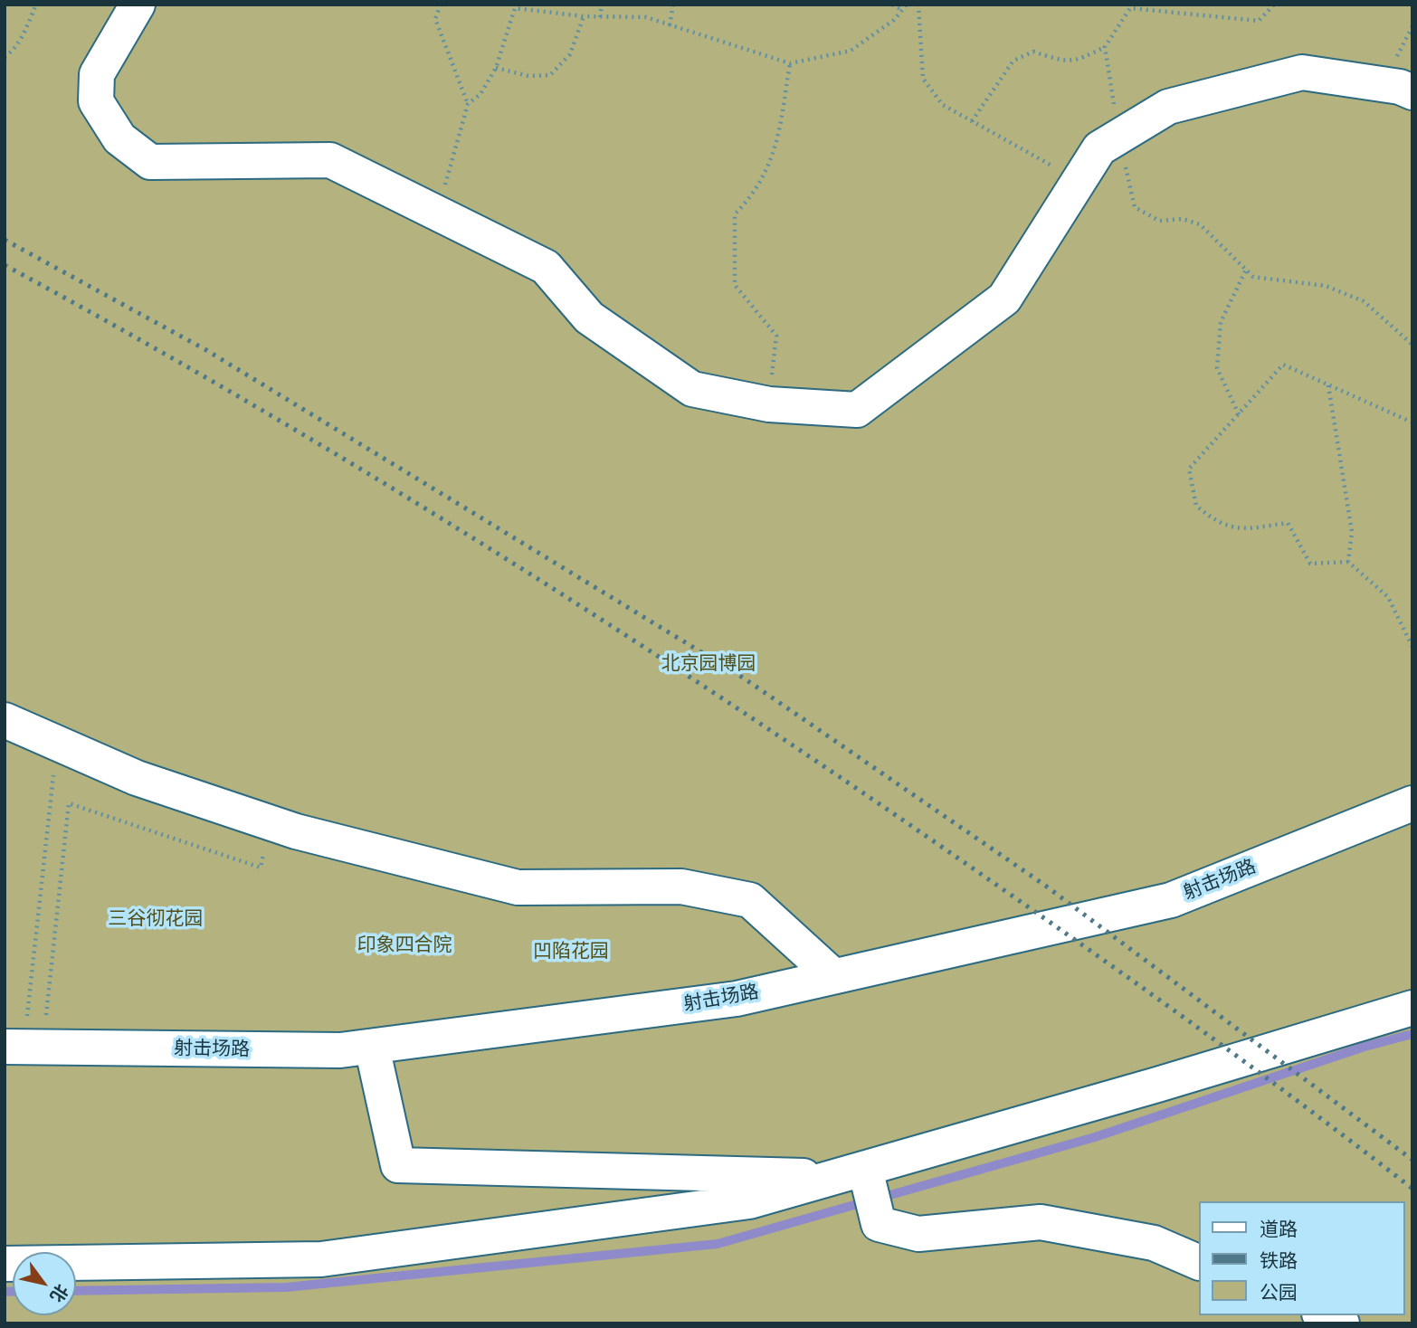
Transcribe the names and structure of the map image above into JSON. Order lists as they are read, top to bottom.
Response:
{
  "streets": {
    "street": ["射击场路"]
  },
  "parks": [
    "北京园博园",
    "三谷彻花园",
    "印象四合院",
    "凹陷花园"
  ],
  "legend": ["道路", "铁路", "公园"],
  "north": "bottom right"
}
